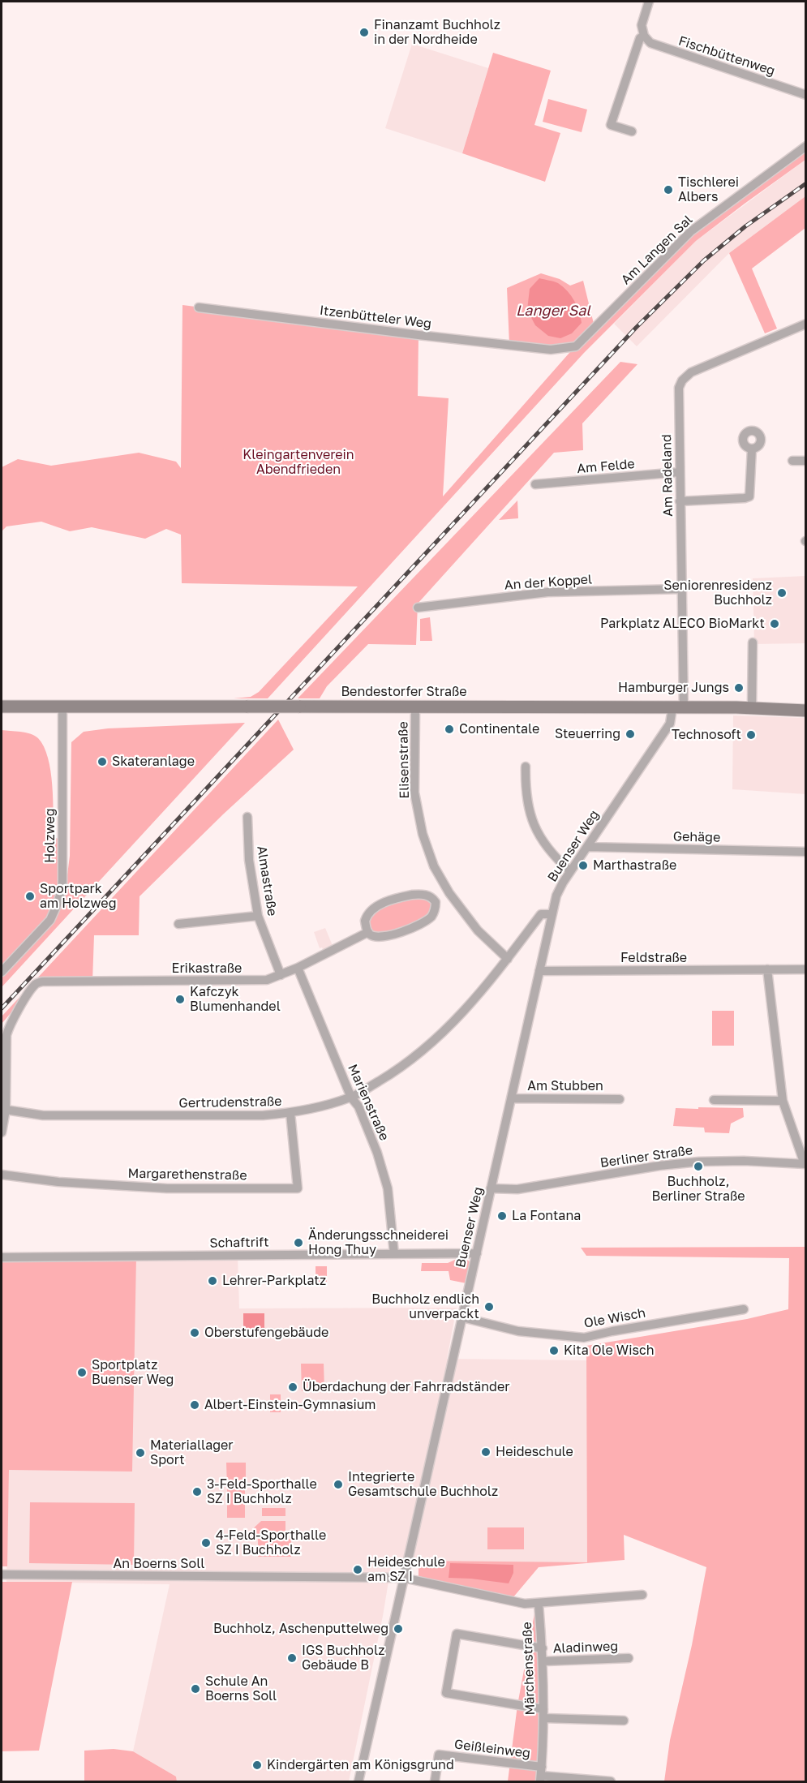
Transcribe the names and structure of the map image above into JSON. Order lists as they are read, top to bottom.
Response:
{
  "streets": {
    "street": [
      "Fischbüttenweg",
      "Am Langen Sal",
      "Itzenbütteler Weg",
      "Am Felde",
      "Am Radeland",
      "An der Koppel",
      "Bendestorfer Straße",
      "Elisenstraße",
      "Holzweg",
      "Gehäge",
      "Buenser Weg",
      "Almastraße",
      "Feldstraße",
      "Erikastraße",
      "Am Stubben",
      "Gertrudenstraße",
      "Marienstraße",
      "Berliner Straße",
      "Margarethenstraße",
      "Schaftrift",
      "Ole Wisch",
      "An Boerns Soll",
      "Aladinweg",
      "Märchenstraße",
      "Geißleinweg"
    ]
  },
  "crossings": [
    ["Am Langen Sal", "Itzenbütteler Weg"],
    ["Am Felde", "Am Radeland"],
    ["Am Radeland", "An der Koppel"],
    ["Am Radeland", "Bendestorfer Straße"],
    ["Am Radeland", "Buenser Weg"],
    ["Bendestorfer Straße", "Elisenstraße"],
    ["Bendestorfer Straße", "Holzweg"],
    ["Bendestorfer Straße", "Buenser Weg"],
    ["Elisenstraße", "Gertrudenstraße"],
    ["Gehäge", "Buenser Weg"],
    ["Buenser Weg", "Feldstraße"],
    ["Buenser Weg", "Am Stubben"],
    ["Buenser Weg", "Gertrudenstraße"],
    ["Buenser Weg", "Berliner Straße"],
    ["Buenser Weg", "Schaftrift"],
    ["Buenser Weg", "Ole Wisch"],
    ["Buenser Weg", "An Boerns Soll"],
    ["Buenser Weg", "Märchenstraße"],
    ["Almastraße", "Erikastraße"],
    ["Erikastraße", "Gertrudenstraße"],
    ["Erikastraße", "Marienstraße"],
    ["Gertrudenstraße", "Marienstraße"],
    ["Gertrudenstraße", "Margarethenstraße"],
    ["Marienstraße", "Schaftrift"],
    ["An Boerns Soll", "Märchenstraße"],
    ["Aladinweg", "Märchenstraße"],
    ["Märchenstraße", "Geißleinweg"]
  ],
  "water": ["Langer Sal"],
  "parks": ["Kleingartenverein Abendfrieden"],
  "places": [
    "Finanzamt Buchholz in der Nordheide",
    "Tischlerei Albers",
    "Seniorenresidenz Buchholz",
    "Parkplatz ALECO BioMarkt",
    "Hamburger Jungs",
    "Continentale",
    "Steuerring",
    "Technosoft",
    "Skateranlage",
    "Marthastraße",
    "Sportpark am Holzweg",
    "Kafczyk Blumenhandel",
    "Buchholz, Berliner Straße",
    "La Fontana",
    "Änderungsschneiderei Hong Thuy",
    "Lehrer-Parkplatz",
    "Buchholz endlich unverpackt",
    "Oberstufengebäude",
    "Kita Ole Wisch",
    "Sportplatz Buenser Weg",
    "Überdachung der Fahrradständer",
    "Albert-Einstein-Gymnasium",
    "Heideschule",
    "Materiallager Sport",
    "Integrierte Gesamtschule Buchholz",
    "3-Feld-Sporthalle SZ I Buchholz",
    "4-Feld-Sporthalle SZ I Buchholz",
    "Heideschule am SZ I",
    "Buchholz, Aschenputtelweg",
    "IGS Buchholz Gebäude B",
    "Schule An Boerns Soll",
    "Kindergärten am Königsgrund"
  ]
}
